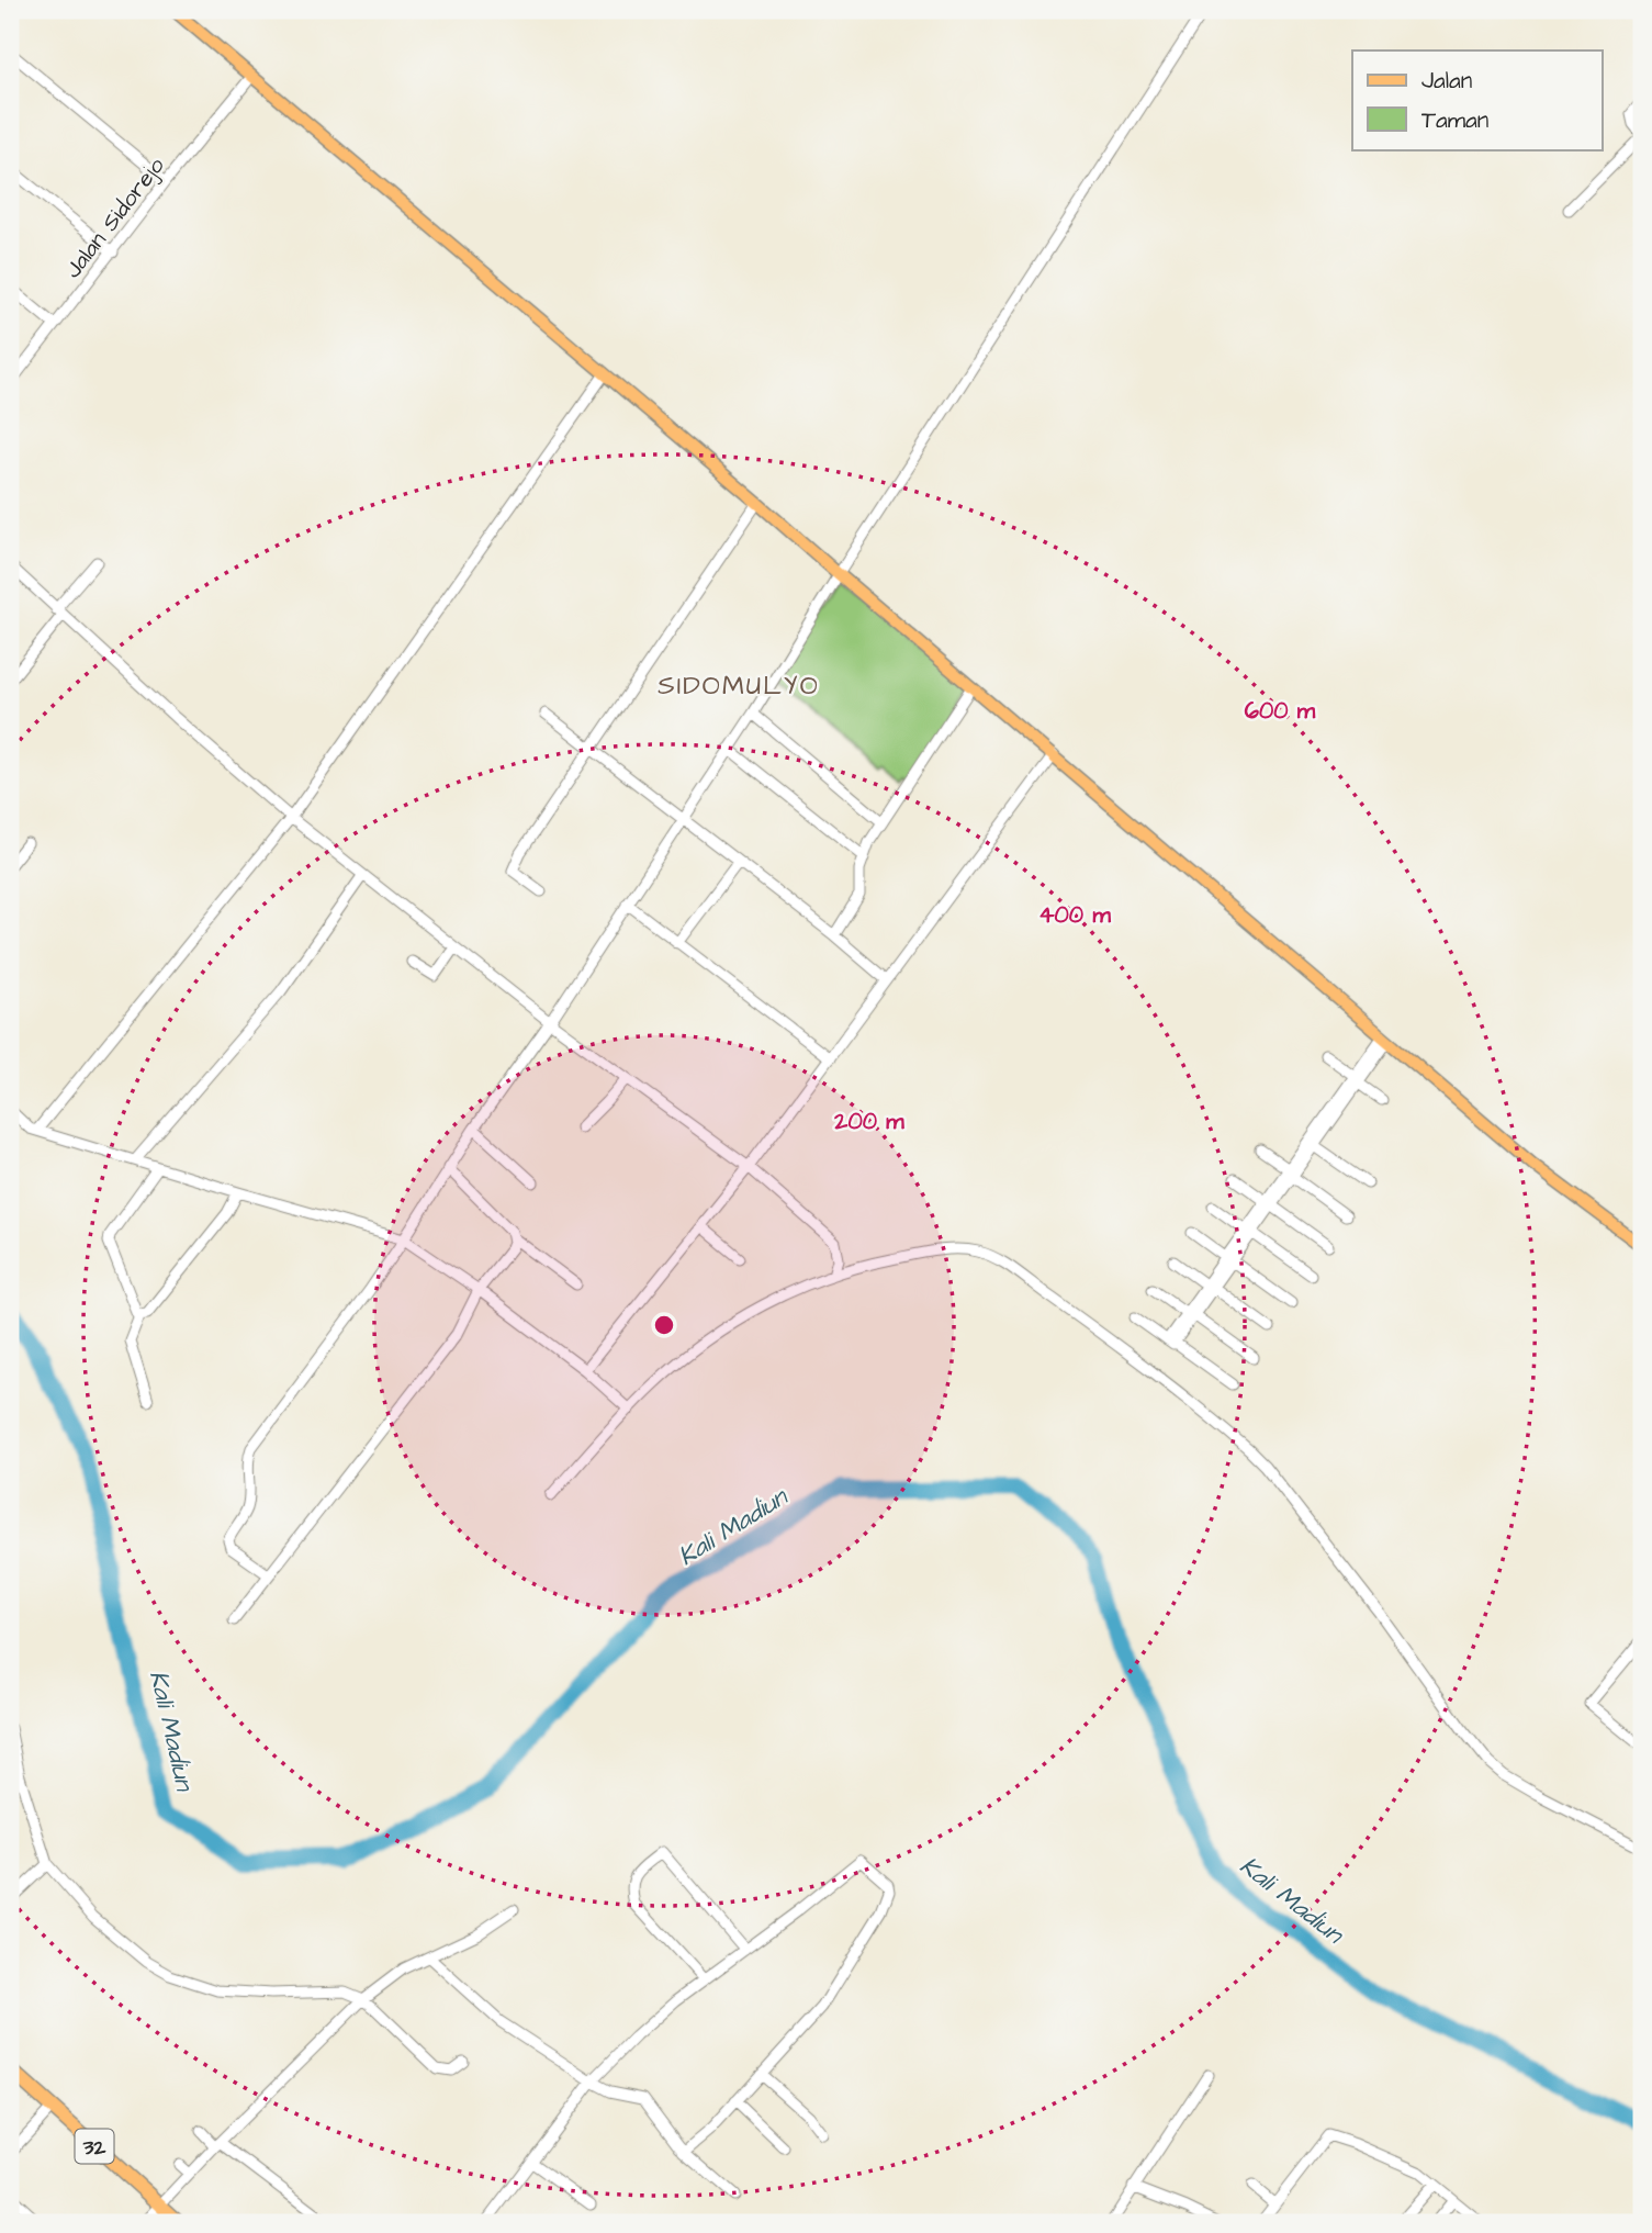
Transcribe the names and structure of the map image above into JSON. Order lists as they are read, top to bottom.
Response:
{
  "streets": {
    "highway": ["32"],
    "street": ["Jalan Sidorejo"]
  },
  "districts": ["SIDOMULYO"],
  "water": ["Kali Madiun"],
  "legend": ["Jalan", "Taman"],
  "rings": ["600 m", "400 m", "200 m"]
}
